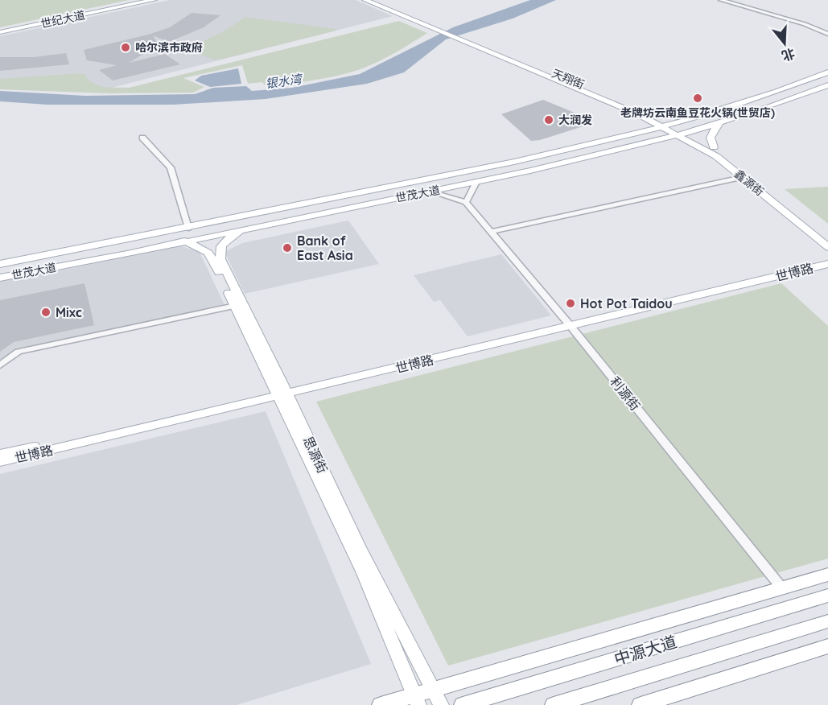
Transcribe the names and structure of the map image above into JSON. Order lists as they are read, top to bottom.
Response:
{
  "streets": {
    "highway": ["中源大道"],
    "main road": [
      "世纪大道",
      "天翔街",
      "鑫源街",
      "世茂大道",
      "世博路",
      "思源街"
    ],
    "street": ["利源街"]
  },
  "crossings": [
    ["天翔街", "鑫源街"],
    ["天翔街", "世茂大道"],
    ["鑫源街", "世茂大道"],
    ["世茂大道", "思源街"],
    ["世博路", "利源街"],
    ["世博路", "思源街"]
  ],
  "water": ["银水湾"],
  "places": [
    "哈尔滨市政府",
    "老牌坊云南鱼豆花火锅(世贸店)",
    "大润发",
    "Bank of East Asia",
    "Hot Pot Taidou",
    "Mixс"
  ],
  "north": "bottom"
}
